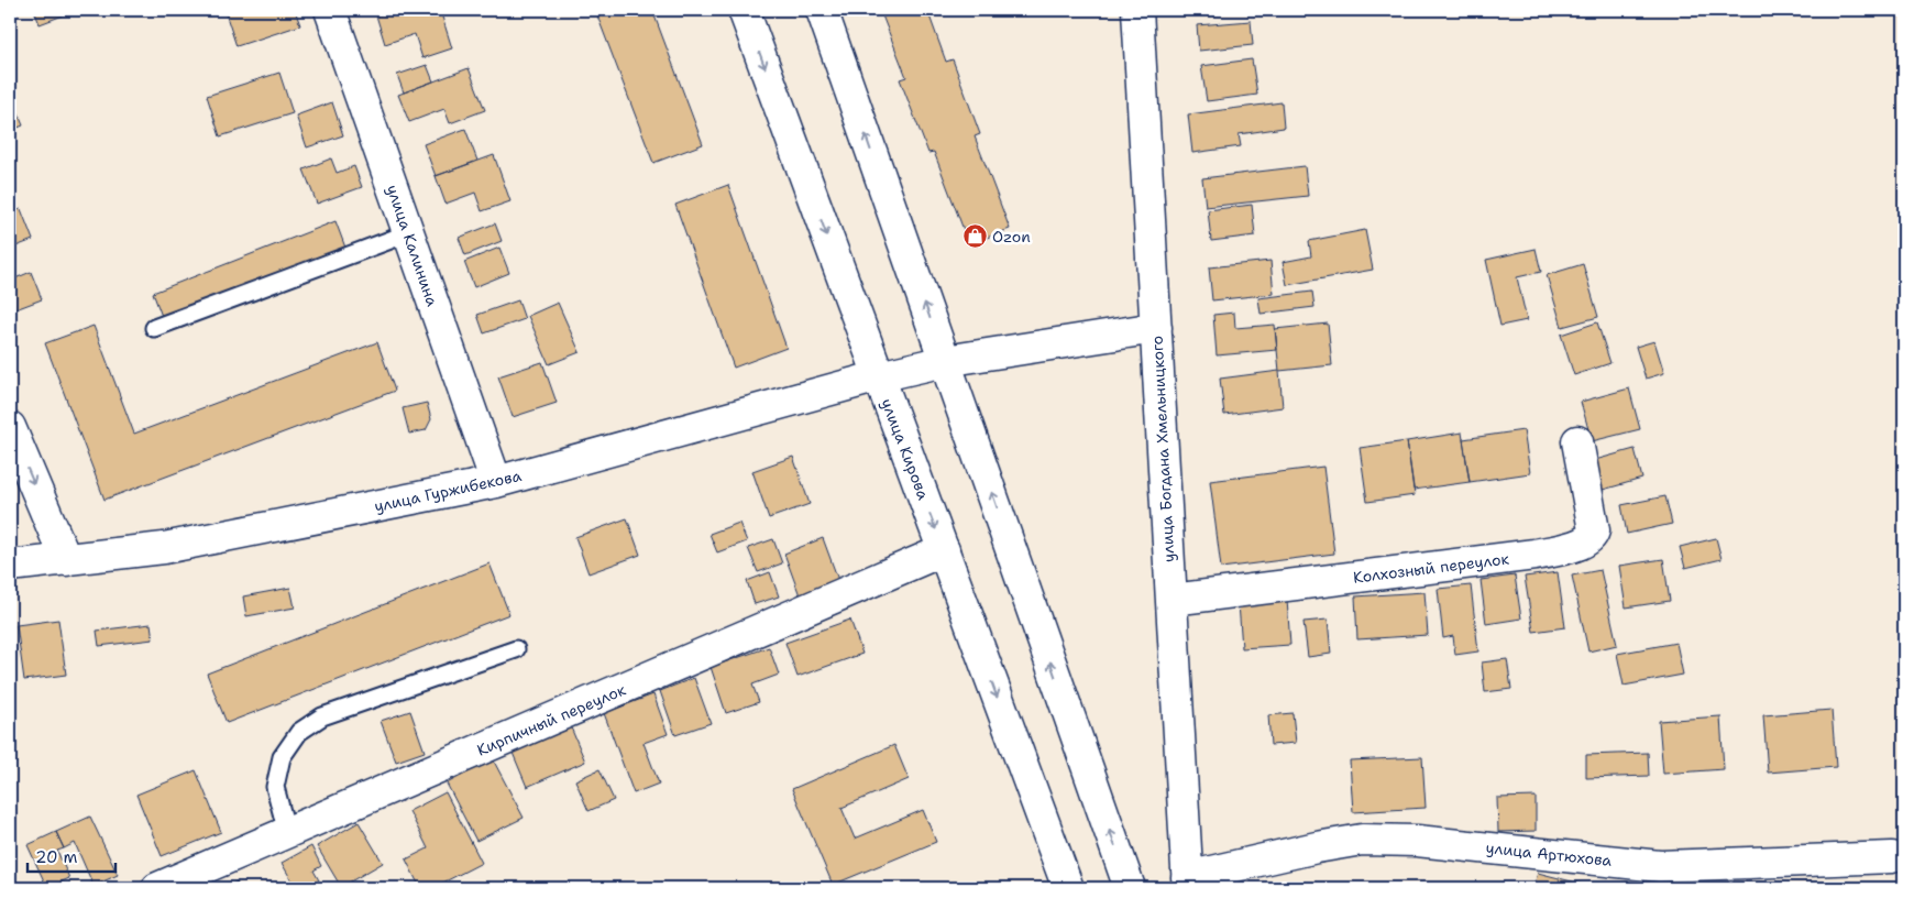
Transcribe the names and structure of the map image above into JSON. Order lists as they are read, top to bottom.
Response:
{
  "streets": {
    "street": [
      "улица Калинина",
      "улица Кирова",
      "улица Богдана Хмельницкого",
      "улица Гуржибекова",
      "Колхозный переулок",
      "Кирпичный переулок",
      "улица Артюхова"
    ]
  },
  "crossings": [
    ["улица Калинина", "улица Гуржибекова"],
    ["улица Кирова", "улица Гуржибекова"],
    ["улица Кирова", "Кирпичный переулок"],
    ["улица Богдана Хмельницкого", "улица Гуржибекова"],
    ["улица Богдана Хмельницкого", "Колхозный переулок"],
    ["улица Богдана Хмельницкого", "улица Артюхова"]
  ],
  "places": {
    "shop": ["Ozon"]
  },
  "scale_bar": "20 m"
}
